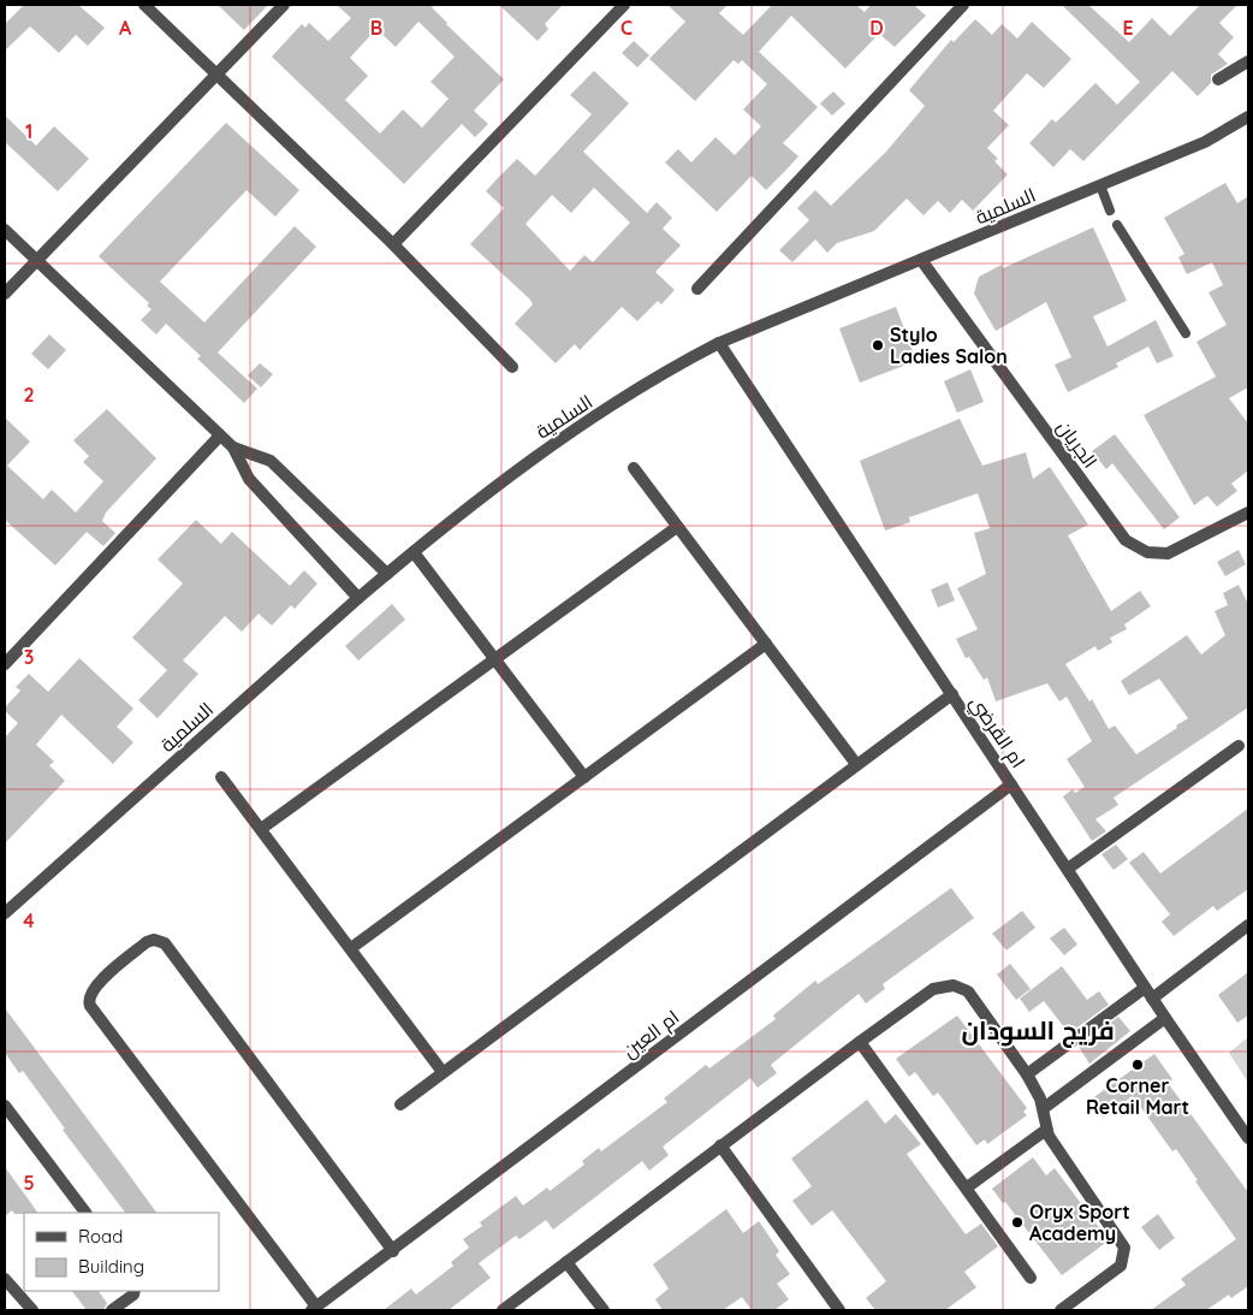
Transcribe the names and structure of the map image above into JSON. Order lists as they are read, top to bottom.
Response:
{
  "streets": {
    "street": [
      "السلمية",
      "الجريان",
      "ام القرضي",
      "ام العين"
    ]
  },
  "crossings": [
    ["السلمية", "الجريان"],
    ["السلمية", "ام القرضي"],
    ["ام القرضي", "ام العين"]
  ],
  "districts": ["فريج السودان"],
  "places": ["Stylo Ladies Salon", "Corner Retail Mart", "Oryx Sport Academy"],
  "legend": ["Road", "Building"],
  "grid": {
    "columns": [
      "A",
      "B",
      "C",
      "D",
      "E"
    ],
    "rows": [
      "1",
      "2",
      "3",
      "4",
      "5"
    ]
  }
}
